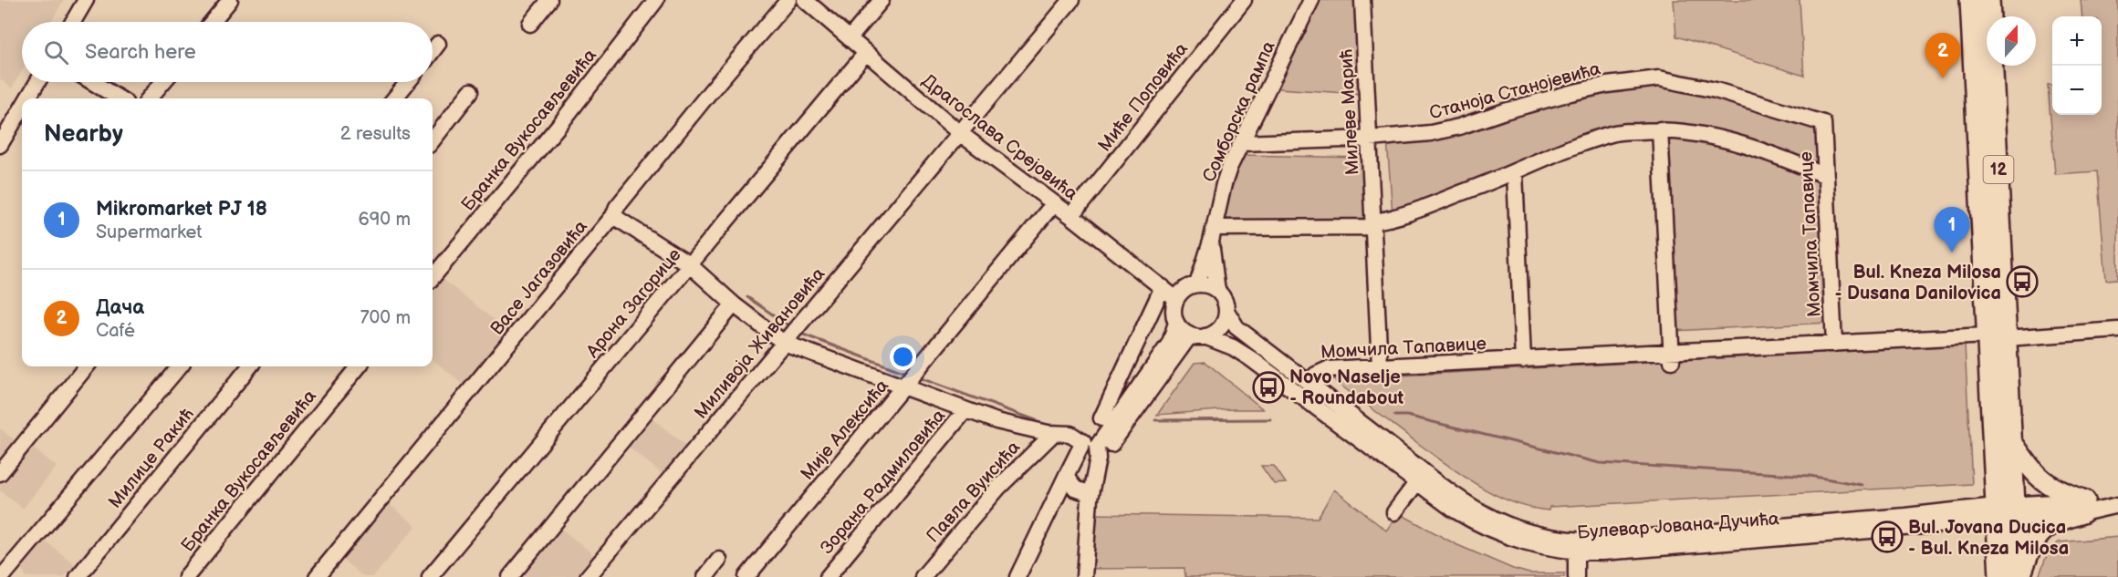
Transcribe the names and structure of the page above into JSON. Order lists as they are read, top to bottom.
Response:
{
  "streets": {
    "main road": ["12"],
    "street": [
      "Станоја Станојевића",
      "Миће Поповића",
      "Сомборска рампа",
      "Милеве Марић",
      "Бранка Вукосављевића",
      "Драгослава Срејовића",
      "Момчила Тапавице",
      "Васе Јагазовића",
      "Арона Загорице",
      "Миливоја Живановића",
      "Мије Алексића",
      "Милице Ракић",
      "Зорана Радмиловића",
      "Павла Вуисића",
      "Булевар Јована Дучића"
    ]
  },
  "crossings": [
    ["Станоја Станојевића", "Сомборска рампа"],
    ["Станоја Станојевића", "Милеве Марић"],
    ["Станоја Станојевића", "Момчила Тапавице"],
    ["Миће Поповића", "Драгослава Срејовића"],
    ["Сомборска рампа", "Драгослава Срејовића"],
    ["Сомборска рампа", "Булевар Јована Дучића"],
    ["Драгослава Срејовића", "Арона Загорице"],
    ["Драгослава Срејовића", "Миливоја Живановића"],
    ["Драгослава Срејовића", "Мије Алексића"],
    ["Драгослава Срејовића", "Булевар Јована Дучића"],
    ["12", "Момчила Тапавице"],
    ["12", "Булевар Јована Дучића"],
    ["Момчила Тапавице", "Булевар Јована Дучића"]
  ],
  "places": {
    "bus stop": ["Bul. Kneza Milosa - Dusana Danilovica", "Novo Naselje - Roundabout", "Bul. Jovana Ducica - Bul. Kneza Milosa"]
  },
  "north": "top",
  "page": {
    "map_buttons": ["+", "−"],
    "search": "Search here",
    "pins": ["2", "1"],
    "heading": ["Nearby", "2 results"],
    "list": [
      {
        "mark": "1",
        "name": "Mikromarket PJ 18",
        "note": "Supermarket",
        "value": "690 m"
      },
      {
        "mark": "2",
        "name": "Дача",
        "note": "Café",
        "value": "700 m"
      }
    ]
  }
}
